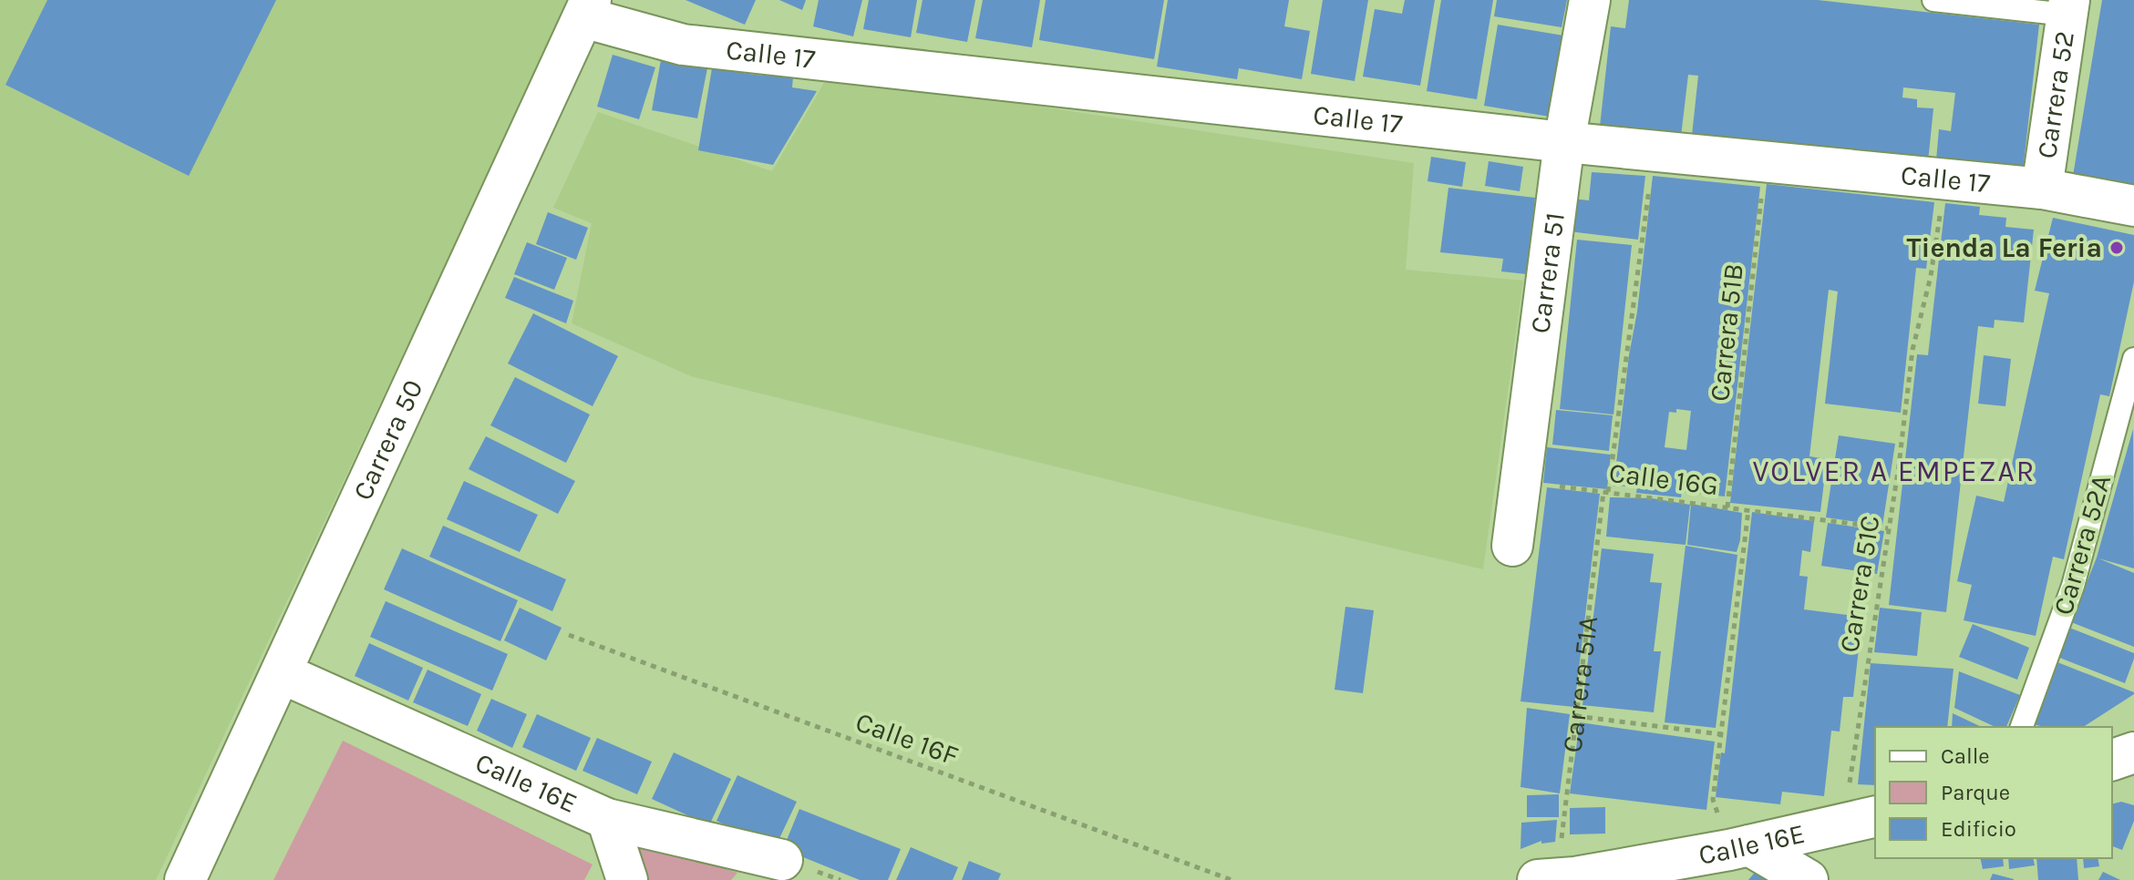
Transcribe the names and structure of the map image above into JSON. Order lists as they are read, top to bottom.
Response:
{
  "streets": {
    "street": [
      "Calle 17",
      "Carrera 52",
      "Carrera 51",
      "Carrera 50",
      "Calle 16E"
    ],
    "lane": ["Carrera 52A"],
    "path": [
      "Carrera 51B",
      "Calle 16G",
      "Carrera 51C",
      "Carrera 51A",
      "Calle 16F"
    ]
  },
  "crossings": [
    ["Calle 17", "Carrera 52"],
    ["Calle 17", "Carrera 51"],
    ["Calle 17", "Carrera 51B"],
    ["Calle 17", "Carrera 50"],
    ["Calle 17", "Carrera 51C"],
    ["Calle 17", "Carrera 51A"],
    ["Carrera 51", "Calle 16G"],
    ["Carrera 51B", "Calle 16G"],
    ["Carrera 50", "Calle 16E"],
    ["Calle 16G", "Carrera 51C"],
    ["Calle 16G", "Carrera 51A"],
    ["Carrera 51C", "Calle 16E"],
    ["Carrera 51A", "Calle 16E"]
  ],
  "districts": ["VOLVER A EMPEZAR"],
  "places": ["Tienda La Feria"],
  "legend": ["Calle", "Parque", "Edificio"]
}
